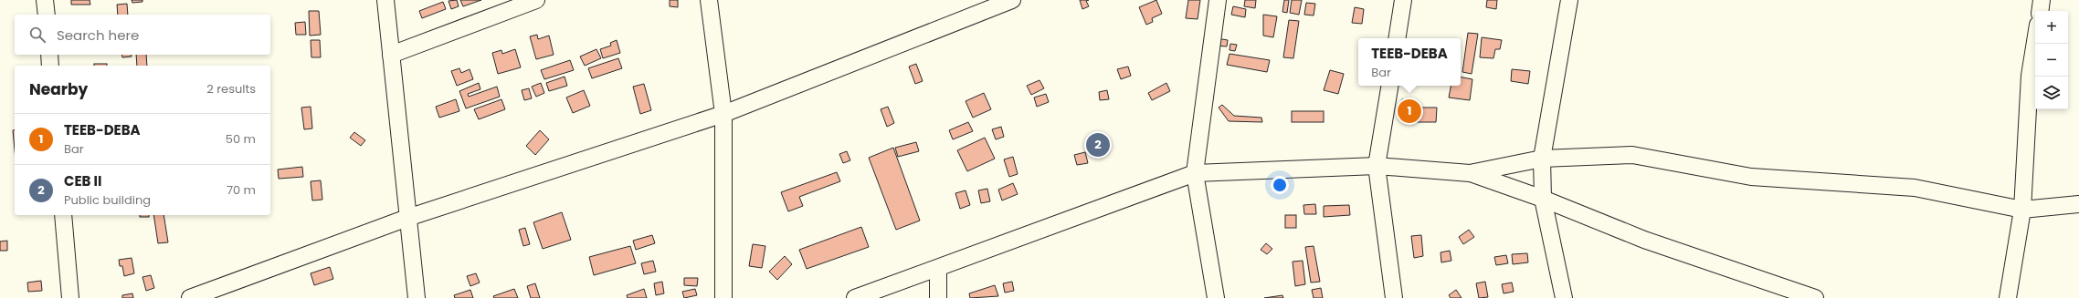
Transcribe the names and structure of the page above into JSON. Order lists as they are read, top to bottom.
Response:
{
  "page": {
    "map_buttons": ["+", "−"],
    "search": "Search here",
    "popup": ["TEEB-DEBA", "Bar"],
    "heading": ["Nearby", "2 results"],
    "pins": ["1", "2"],
    "list": [
      {
        "mark": "1",
        "name": "TEEB-DEBA",
        "note": "Bar",
        "value": "50 m"
      },
      {
        "mark": "2",
        "name": "CEB II",
        "note": "Public building",
        "value": "70 m"
      }
    ]
  }
}
